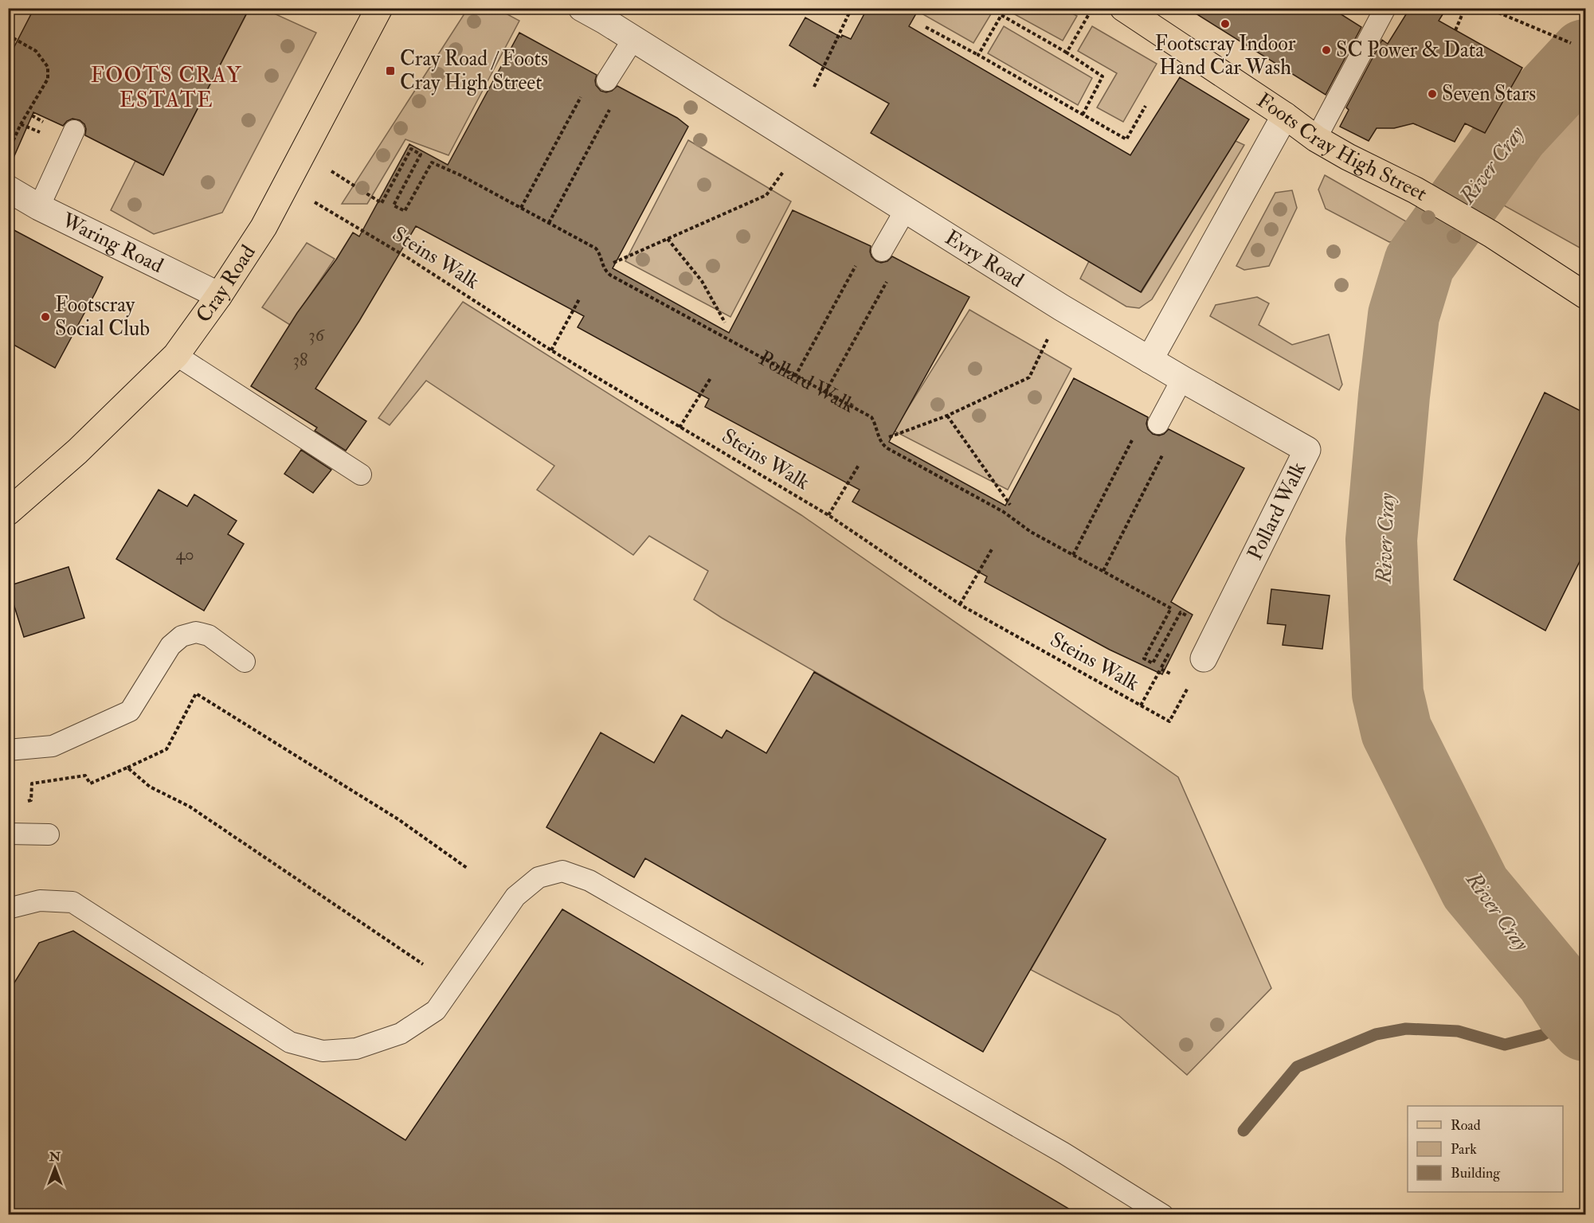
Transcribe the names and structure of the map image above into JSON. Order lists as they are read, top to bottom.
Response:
{
  "streets": {
    "main road": ["Foots Cray High Street", "Cray Road"],
    "street": ["Waring Road", "Evry Road", "Pollard Walk"],
    "path": ["Steins Walk"]
  },
  "crossings": [
    ["Waring Road", "Cray Road"],
    ["Steins Walk", "Cray Road"],
    ["Steins Walk", "Pollard Walk"],
    ["Evry Road", "Pollard Walk"],
    ["Cray Road", "Pollard Walk"]
  ],
  "districts": ["FOOTS CRAY ESTATE"],
  "water": ["River Cray"],
  "places": {
    "other": [
      "Footscray Indoor Hand Car Wash",
      "SC Power & Data",
      "Seven Stars",
      "Footscray Social Club"
    ],
    "transit": ["Cray Road / Foots Cray High Street"]
  },
  "house_numbers": ["36", "38", "40"],
  "legend": ["Road", "Park", "Building"],
  "north": "top"
}
